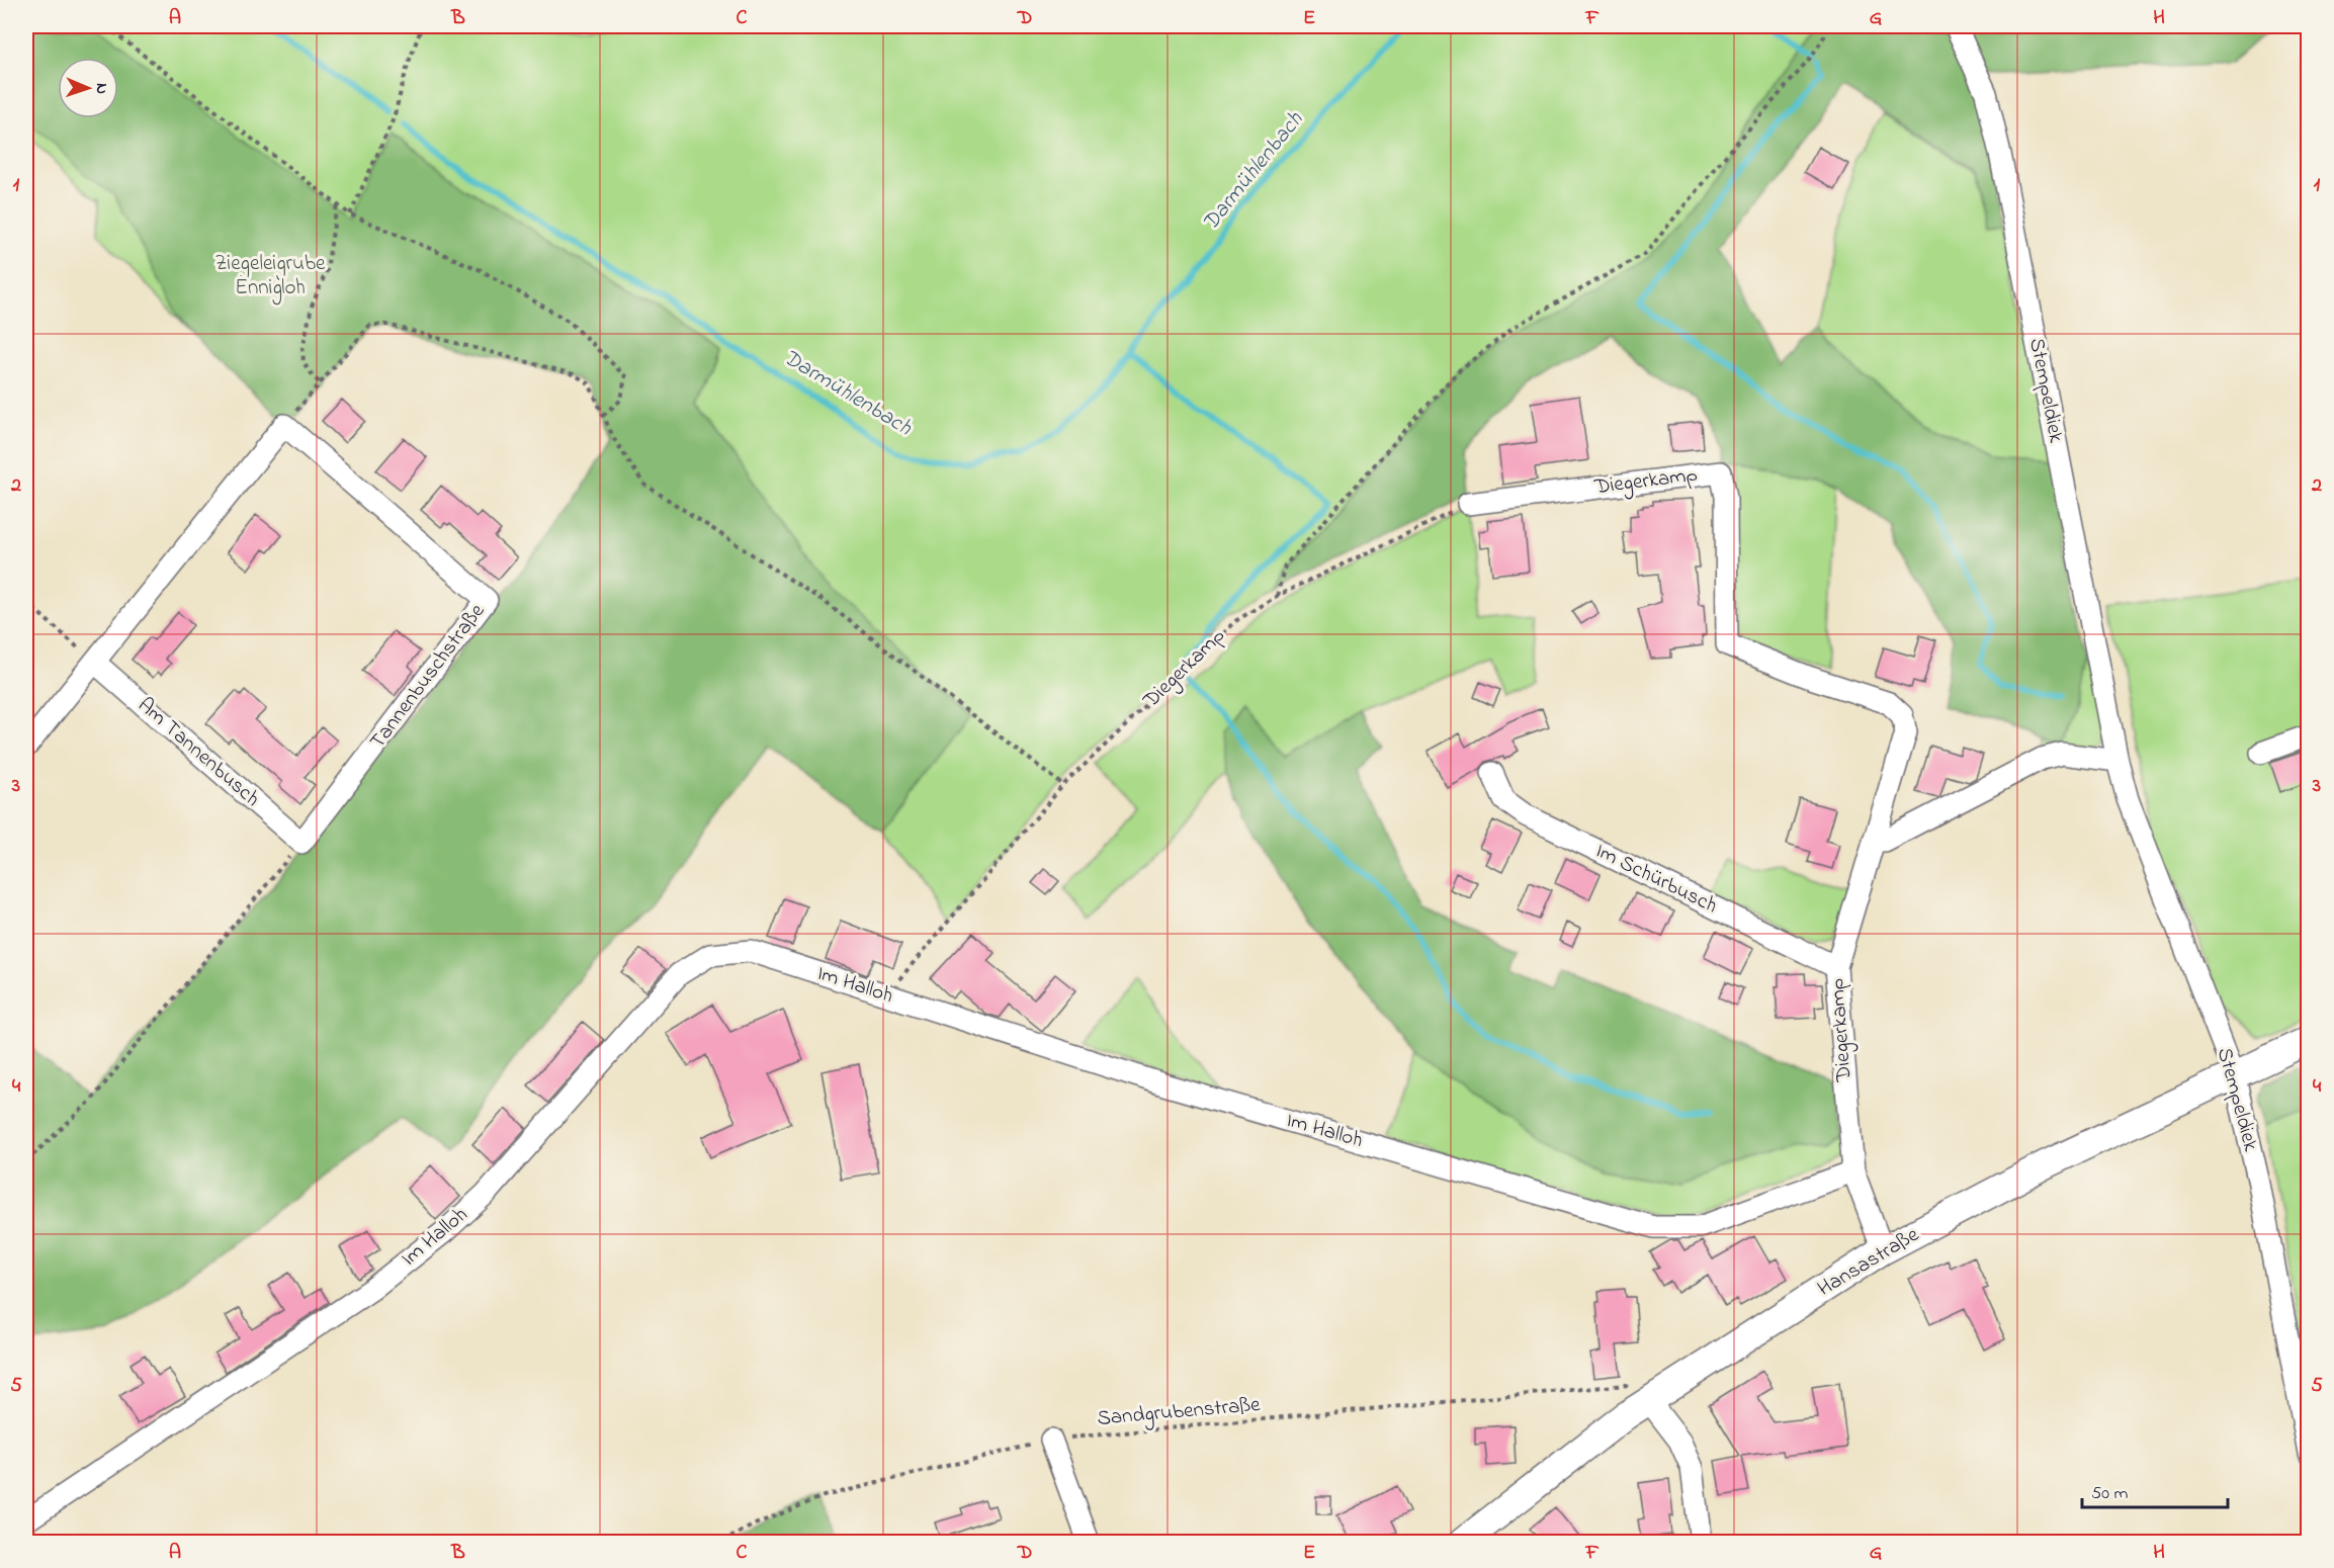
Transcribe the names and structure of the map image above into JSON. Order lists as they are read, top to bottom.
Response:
{
  "streets": {
    "main road": ["Hansastraße"],
    "street": [
      "Stempeldiek",
      "Diegerkamp",
      "Tannenbuschstraße",
      "Am Tannenbusch",
      "Im Schürbusch",
      "Im Halloh"
    ],
    "path": ["Sandgrubenstraße"]
  },
  "crossings": [
    ["Stempeldiek", "Hansastraße"],
    ["Diegerkamp", "Im Schürbusch"],
    ["Diegerkamp", "Im Halloh"],
    ["Diegerkamp", "Hansastraße"],
    ["Tannenbuschstraße", "Am Tannenbusch"],
    ["Hansastraße", "Sandgrubenstraße"]
  ],
  "water": ["Darmühlenbach"],
  "parks": ["Ziegeleigrube Ennigloh"],
  "scale_bar": "50 m",
  "north": "right",
  "grid": {
    "columns": [
      "A",
      "B",
      "C",
      "D",
      "E",
      "F",
      "G",
      "H"
    ],
    "rows": [
      "1",
      "2",
      "3",
      "4",
      "5"
    ]
  }
}
